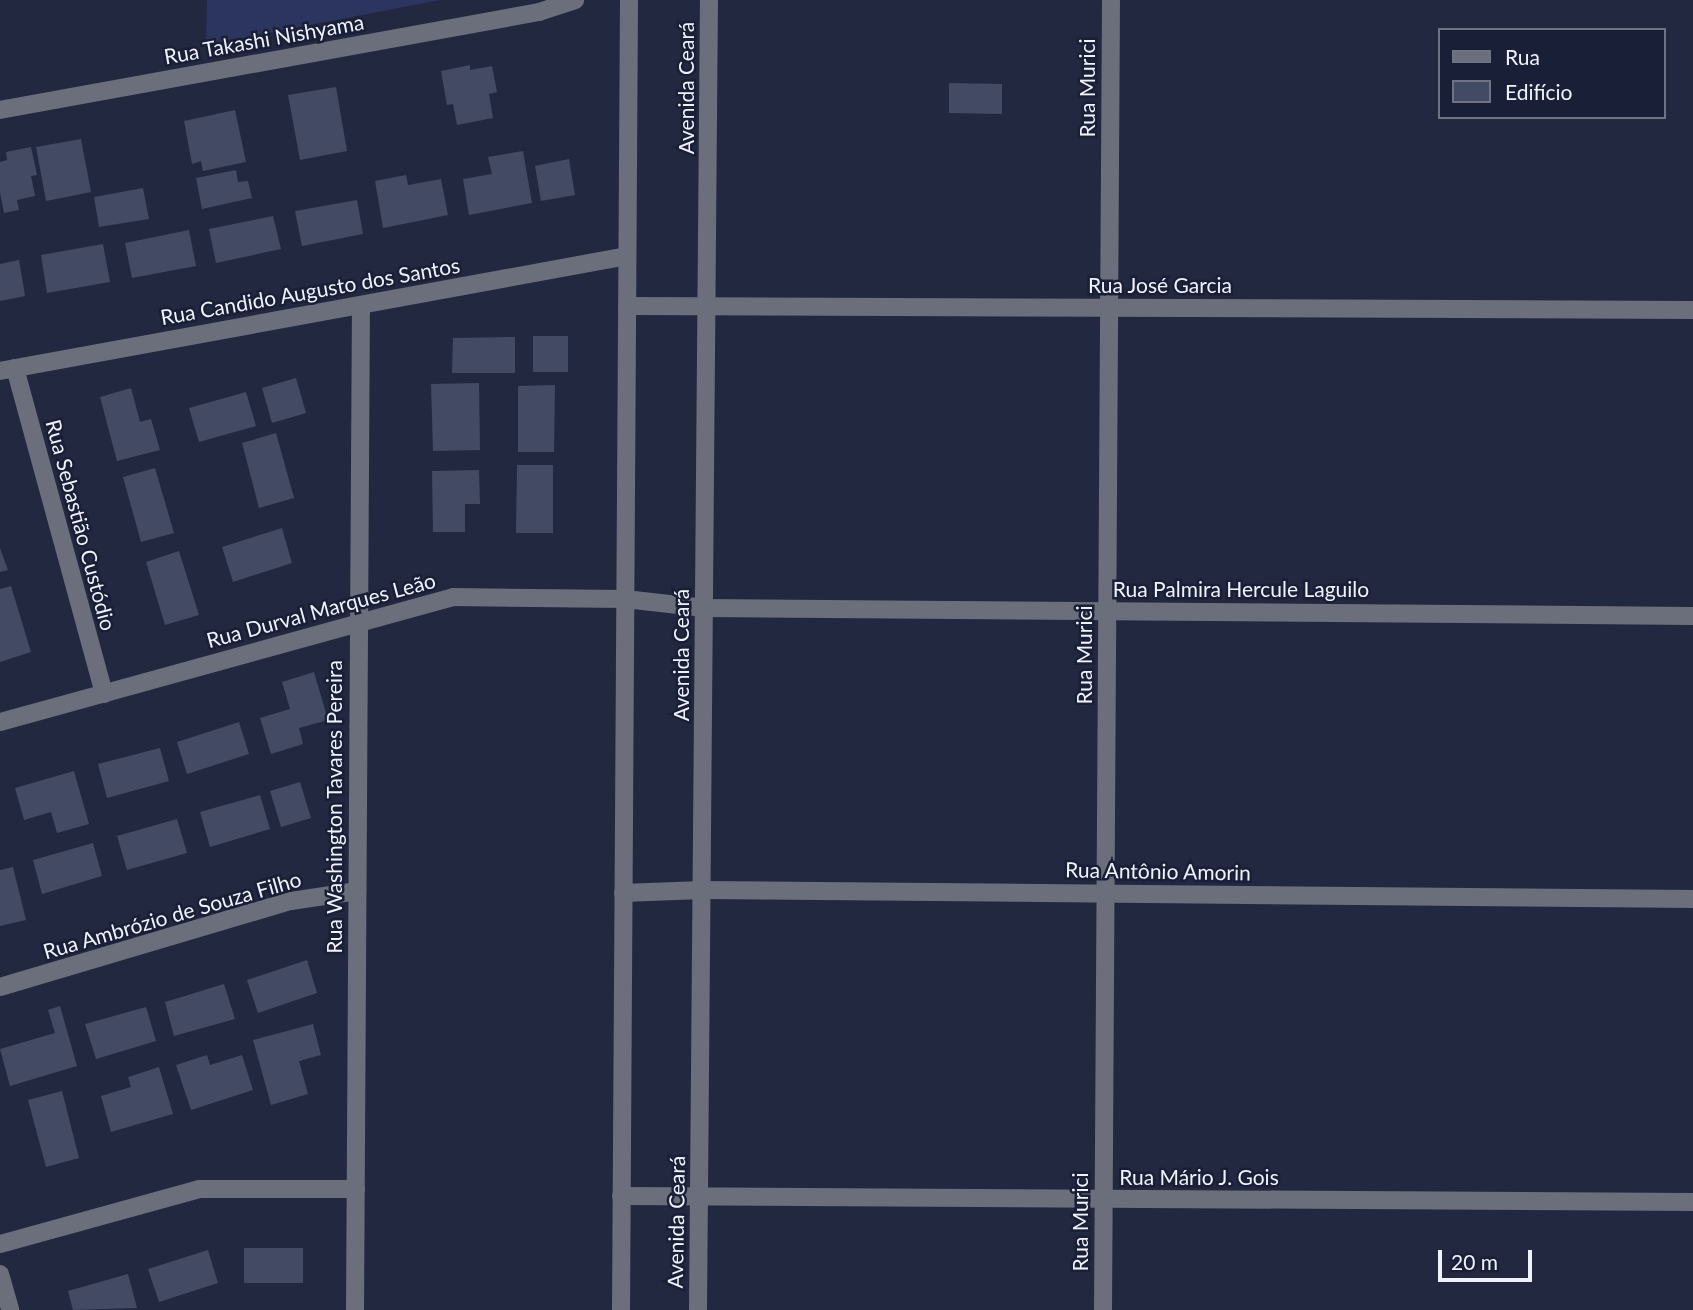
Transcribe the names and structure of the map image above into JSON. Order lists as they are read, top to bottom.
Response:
{
  "streets": {
    "street": [
      "Rua Takashi Nishyama",
      "Avenida Ceará",
      "Rua Murici",
      "Rua José Garcia",
      "Rua Candido Augusto dos Santos",
      "Rua Sebastião Custódio",
      "Rua Palmira Hercule Laguilo",
      "Rua Durval Marques Leão",
      "Rua Washington Tavares Pereira",
      "Rua Antônio Amorin",
      "Rua Ambrózio de Souza Filho",
      "Rua Mário J. Gois"
    ]
  },
  "crossings": [
    ["Avenida Ceará", "Rua José Garcia"],
    ["Avenida Ceará", "Rua Palmira Hercule Laguilo"],
    ["Avenida Ceará", "Rua Durval Marques Leão"],
    ["Avenida Ceará", "Rua Antônio Amorin"],
    ["Avenida Ceará", "Rua Mário J. Gois"],
    ["Rua Murici", "Rua José Garcia"],
    ["Rua Murici", "Rua Palmira Hercule Laguilo"],
    ["Rua Murici", "Rua Antônio Amorin"],
    ["Rua Murici", "Rua Mário J. Gois"],
    ["Rua Candido Augusto dos Santos", "Rua Sebastião Custódio"],
    ["Rua Candido Augusto dos Santos", "Rua Washington Tavares Pereira"],
    ["Rua Sebastião Custódio", "Rua Durval Marques Leão"],
    ["Rua Palmira Hercule Laguilo", "Rua Durval Marques Leão"],
    ["Rua Durval Marques Leão", "Rua Washington Tavares Pereira"],
    ["Rua Washington Tavares Pereira", "Rua Ambrózio de Souza Filho"]
  ],
  "legend": ["Rua", "Edifício"],
  "scale_bar": "20 m"
}
